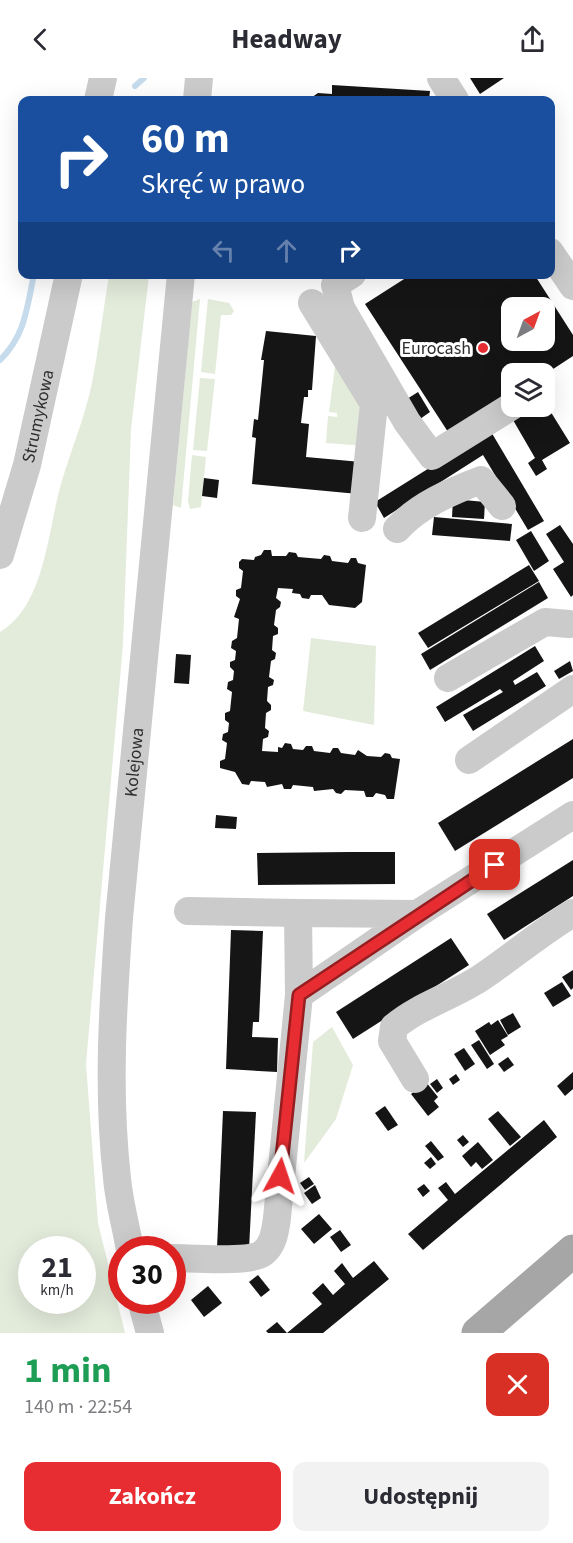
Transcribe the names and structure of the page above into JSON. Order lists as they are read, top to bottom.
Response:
{
  "streets": {
    "street": ["Strumykowa", "Kolejowa"]
  },
  "places": ["Eurocash"],
  "north": "top right",
  "page": {
    "header": "Headway",
    "turn": ["60 m", "Skręć w prawo"],
    "speed": "21 km/h",
    "limit": "30",
    "heading": ["1 min", "140 m · 22:54"],
    "buttons": ["Zakończ", "Udostępnij"]
  }
}
